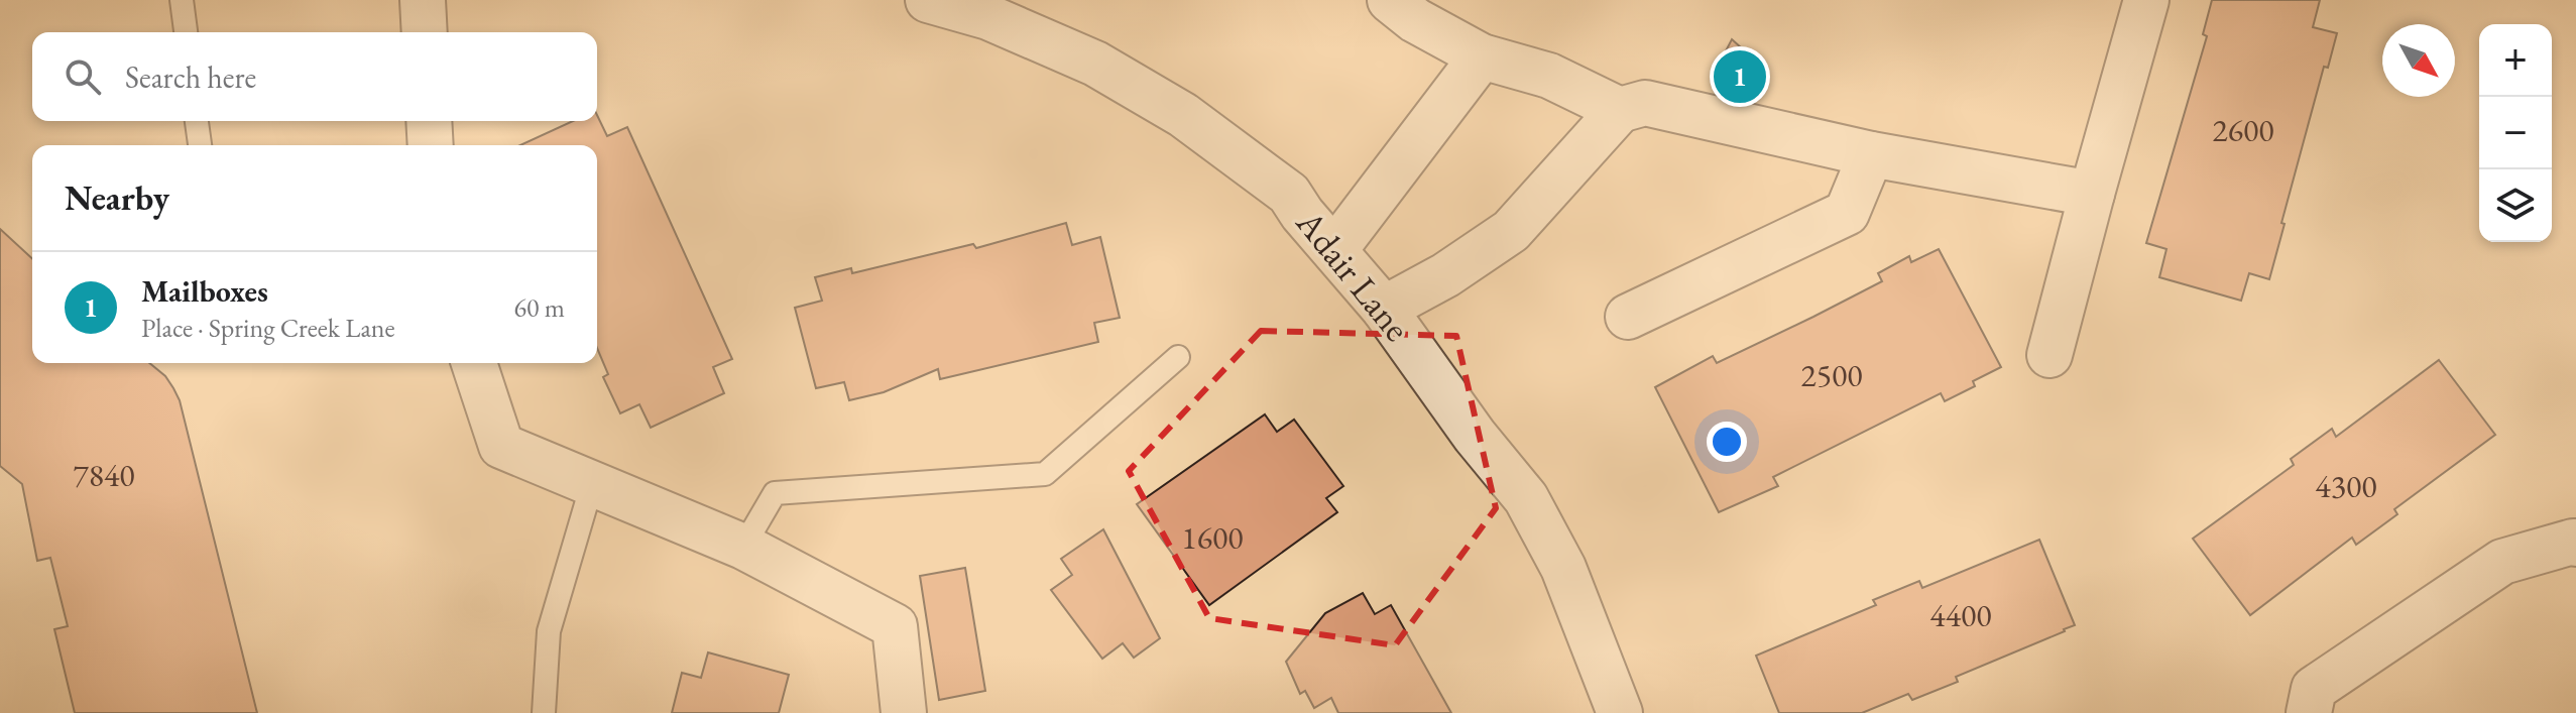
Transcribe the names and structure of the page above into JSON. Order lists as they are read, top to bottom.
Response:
{
  "streets": {
    "street": ["Adair Lane"]
  },
  "house_numbers": [
    "2600",
    "2500",
    "7840",
    "4300",
    "1600",
    "4400"
  ],
  "north": "bottom right",
  "page": {
    "map_buttons": ["+", "−"],
    "search": "Search here",
    "pins": "1",
    "heading": "Nearby",
    "list": [
      {
        "mark": "1",
        "name": "Mailboxes",
        "note": "Place · Spring Creek Lane",
        "value": "60 m"
      }
    ]
  }
}
